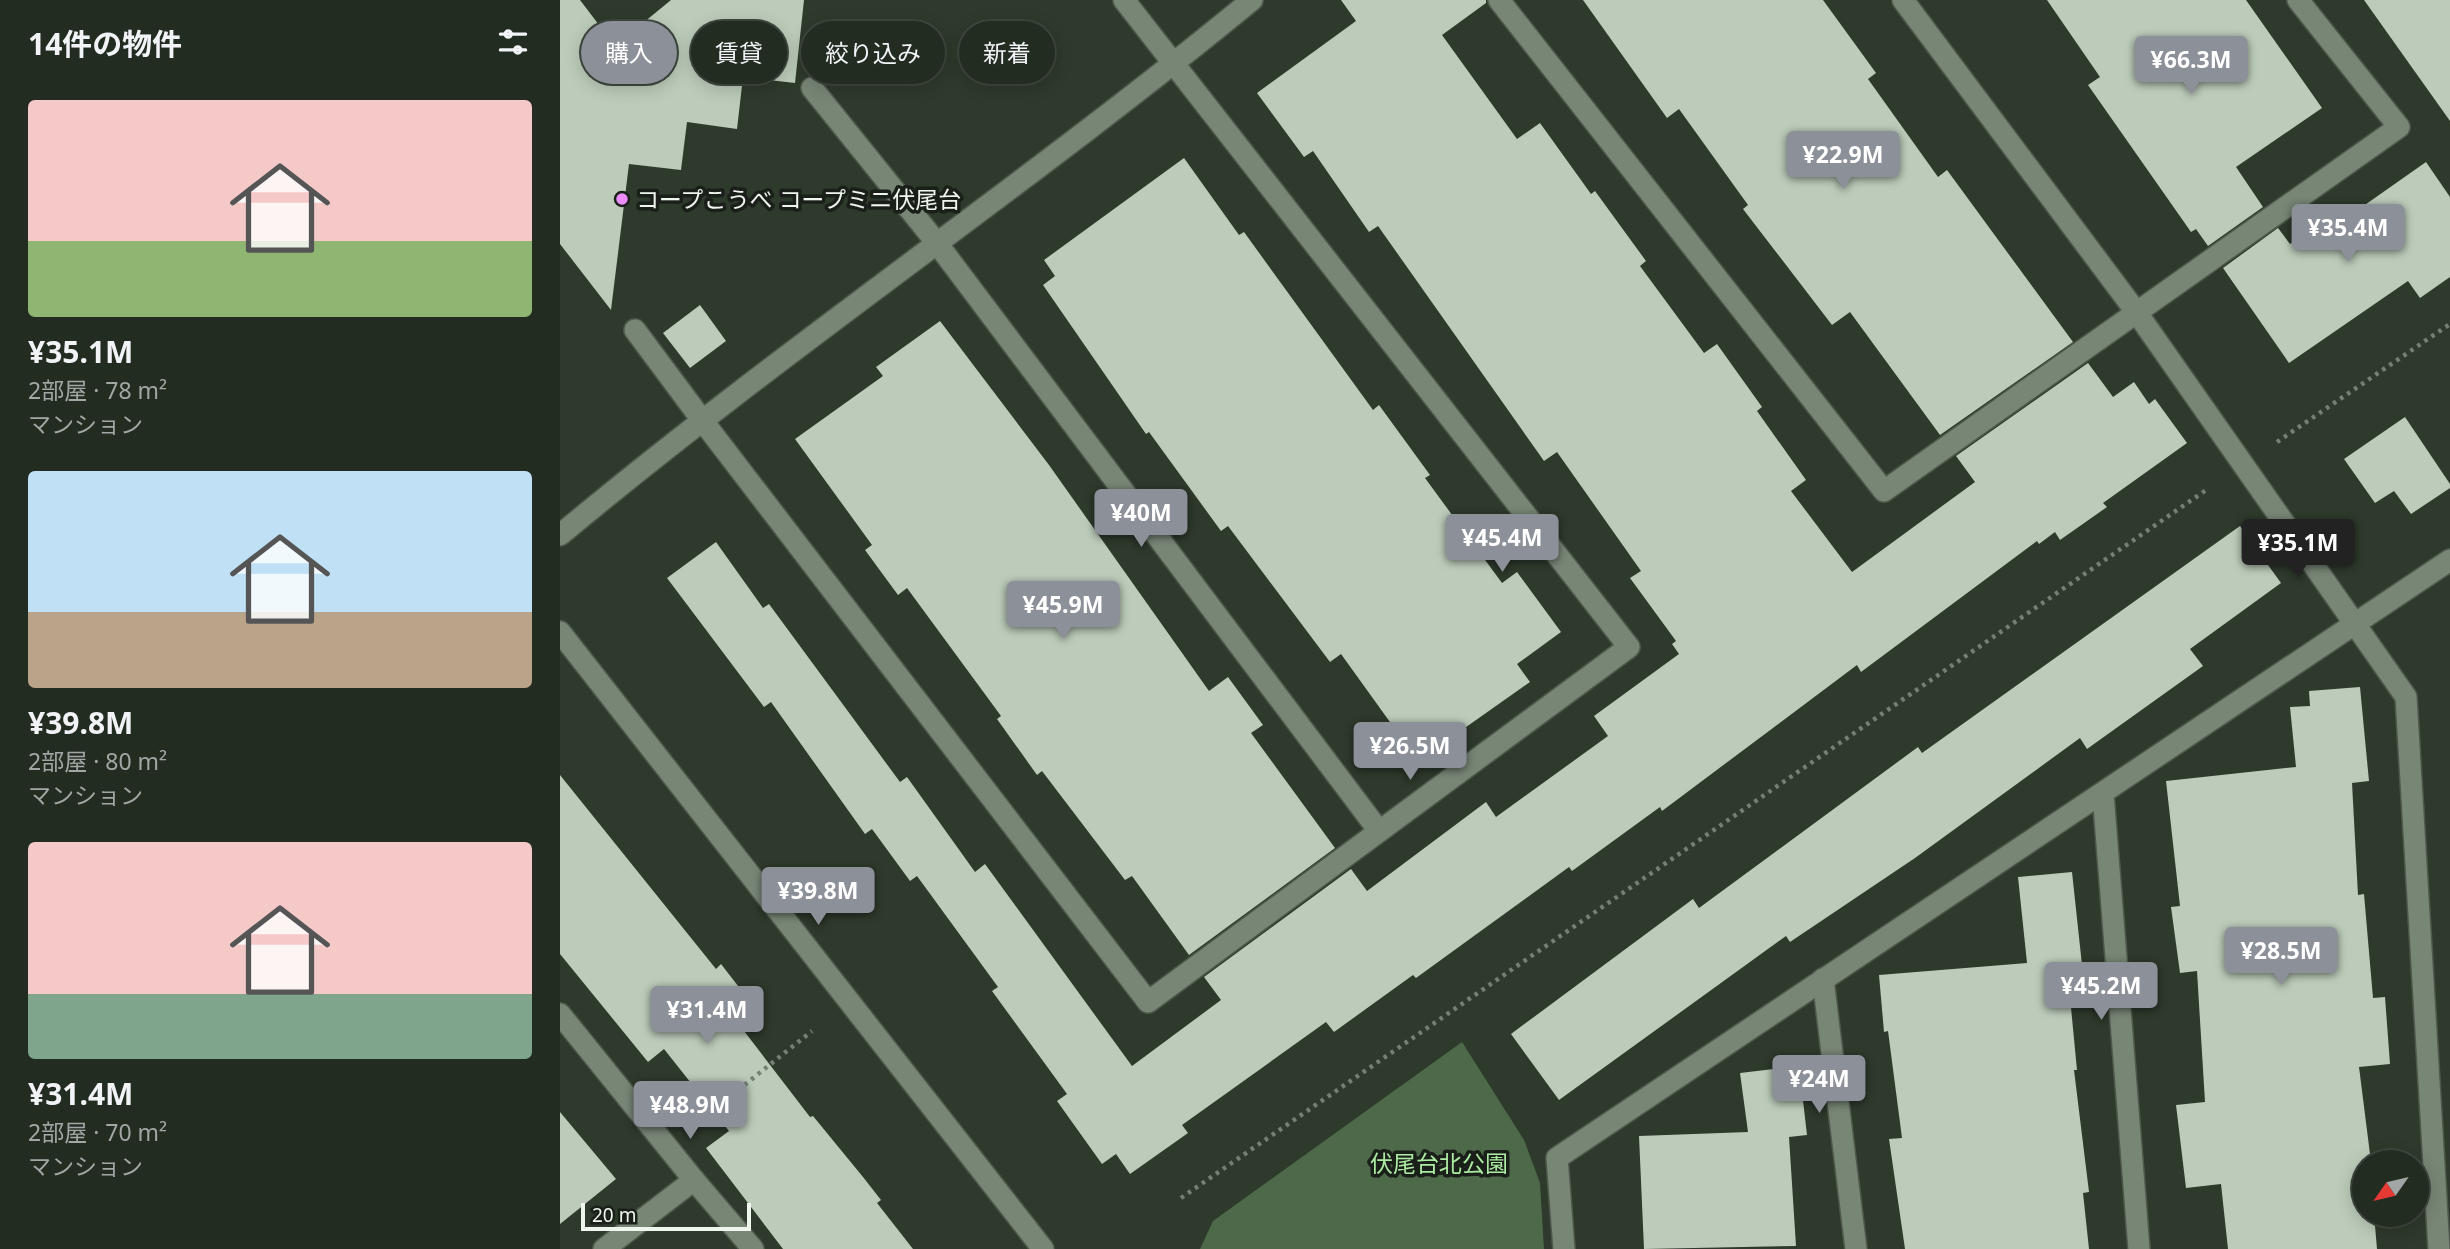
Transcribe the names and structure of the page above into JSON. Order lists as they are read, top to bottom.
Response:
{
  "parks": ["伏尾台北公園"],
  "places": ["コープこうべ コープミニ伏尾台"],
  "scale_bar": "20 m",
  "north": "bottom left",
  "page": {
    "heading": "14件の物件",
    "chip": [
      "購入",
      "賃貸",
      "絞り込み",
      "新着"
    ],
    "price": [
      "¥66.3M",
      "¥22.9M",
      "¥35.4M",
      "¥40M",
      "¥45.4M",
      "¥35.1M",
      "¥45.9M",
      "¥26.5M",
      "¥39.8M",
      "¥28.5M",
      "¥45.2M",
      "¥31.4M",
      "¥24M",
      "¥48.9M"
    ],
    "list": [
      {
        "name": "¥35.1M",
        "note": "2部屋 · 78 m² · マンション"
      },
      {
        "name": "¥39.8M",
        "note": "2部屋 · 80 m² · マンション"
      },
      {
        "name": "¥31.4M",
        "note": "2部屋 · 70 m² · マンション"
      }
    ],
    "scale": "20 m"
  }
}
